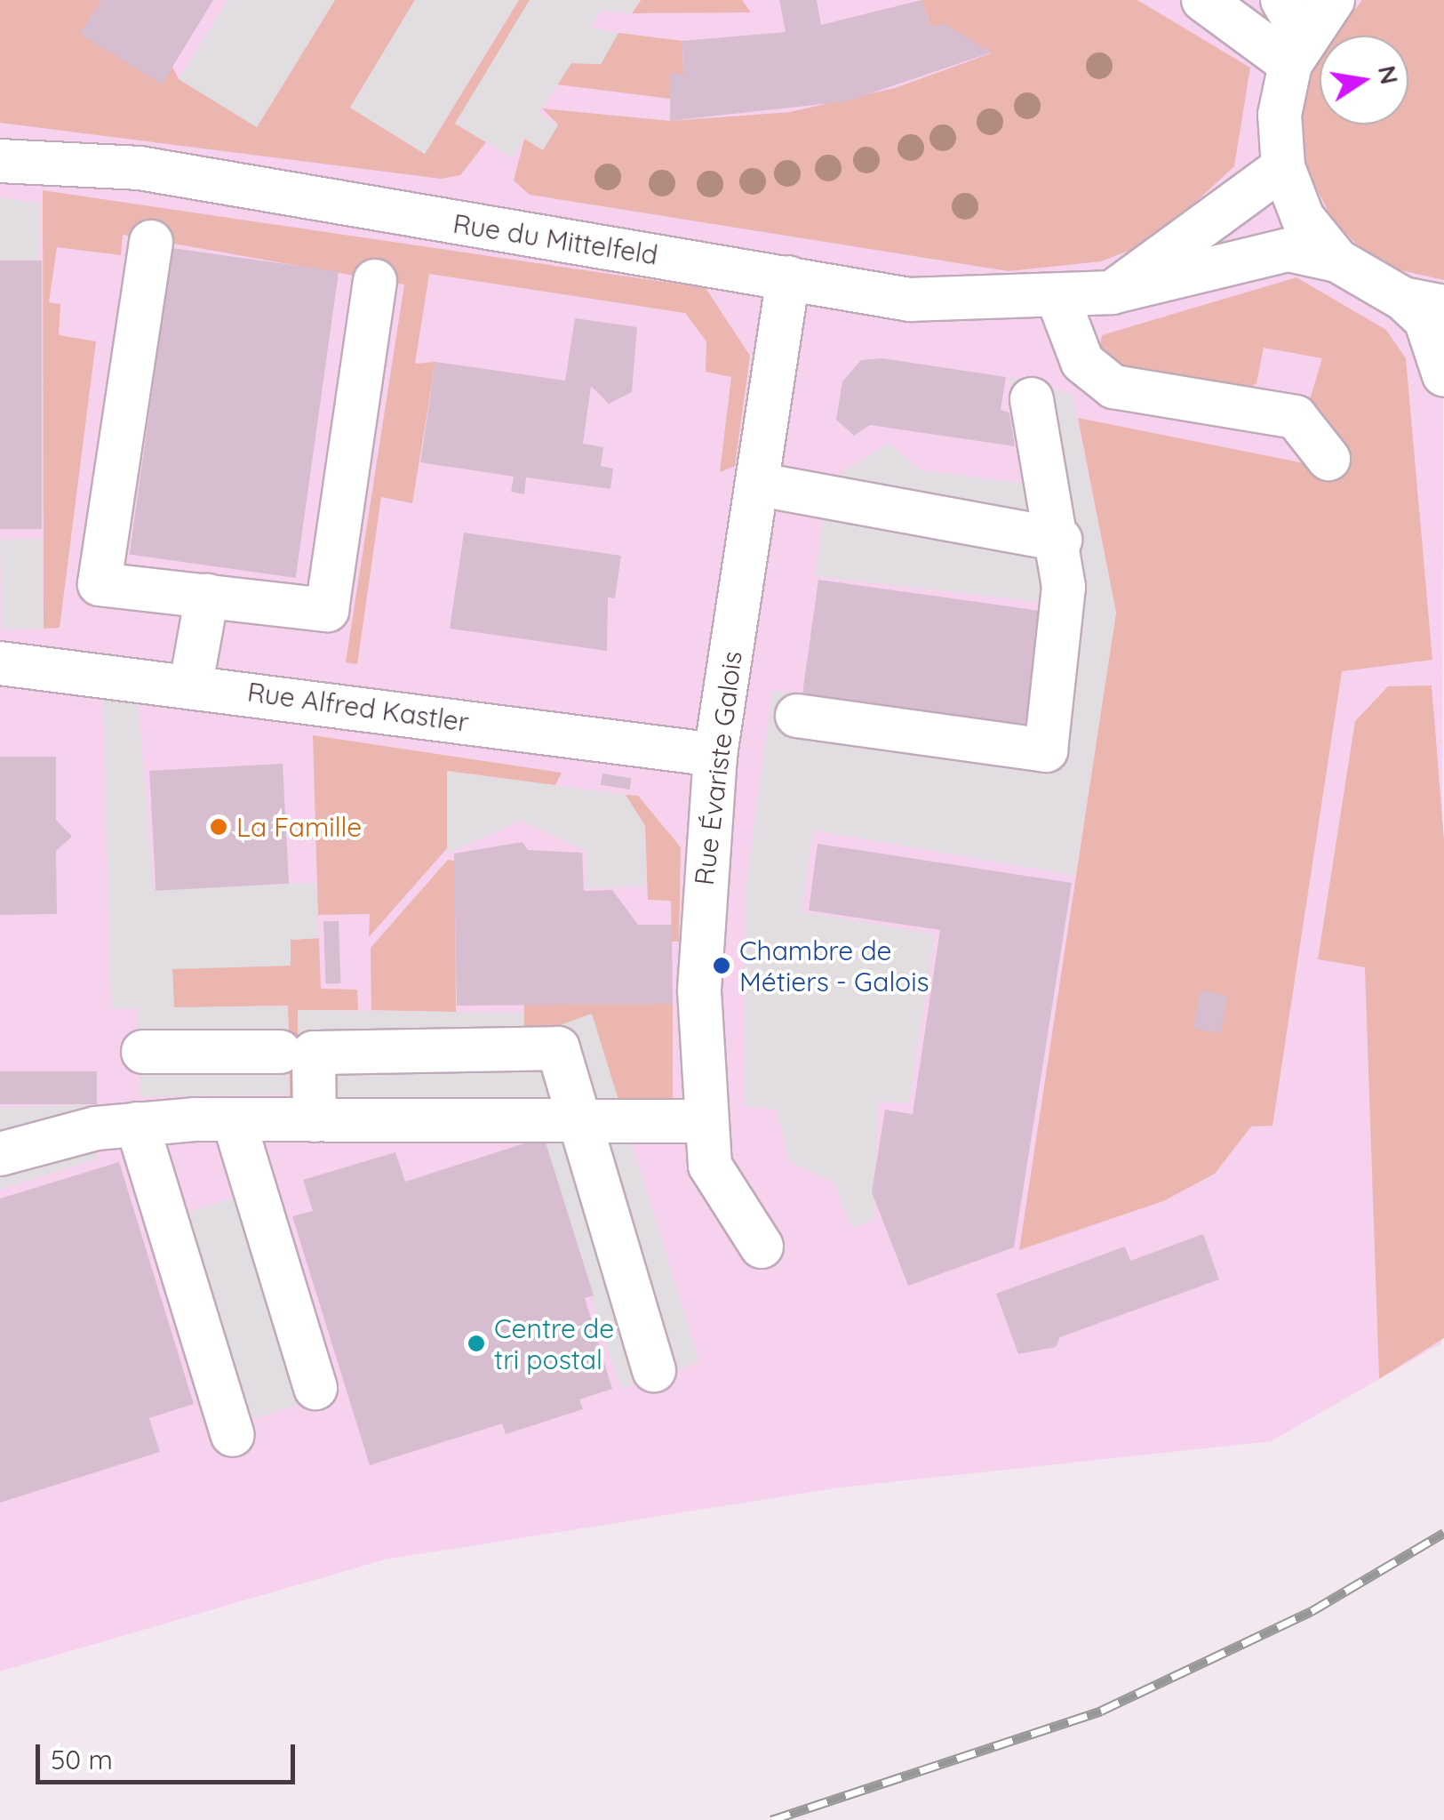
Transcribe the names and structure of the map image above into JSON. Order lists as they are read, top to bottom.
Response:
{
  "streets": {
    "street": ["Rue du Mittelfeld", "Rue Alfred Kastler", "Rue Évariste Galois"]
  },
  "crossings": [
    ["Rue du Mittelfeld", "Rue Évariste Galois"],
    ["Rue Alfred Kastler", "Rue Évariste Galois"]
  ],
  "places": ["La Famille", "Chambre de Métiers - Galois", "Centre de tri postal"],
  "scale_bar": "50 m",
  "north": "right"
}
